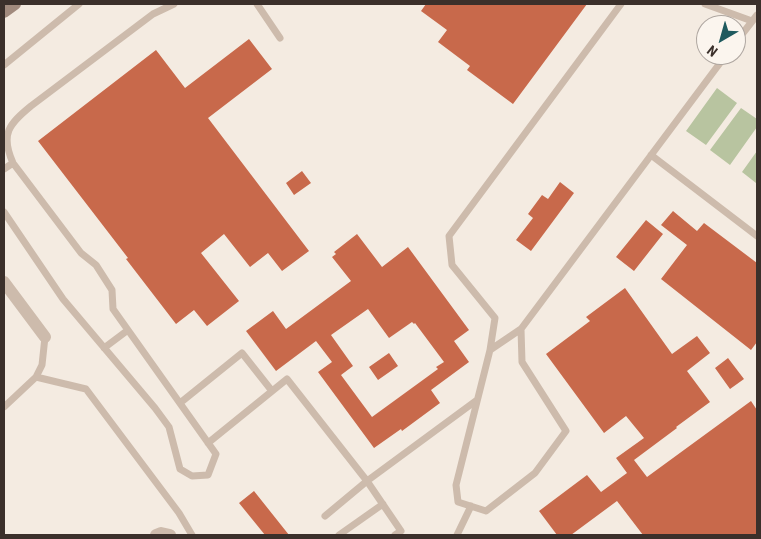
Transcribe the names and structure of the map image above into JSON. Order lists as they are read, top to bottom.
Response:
{
  "north": "bottom left"
}
